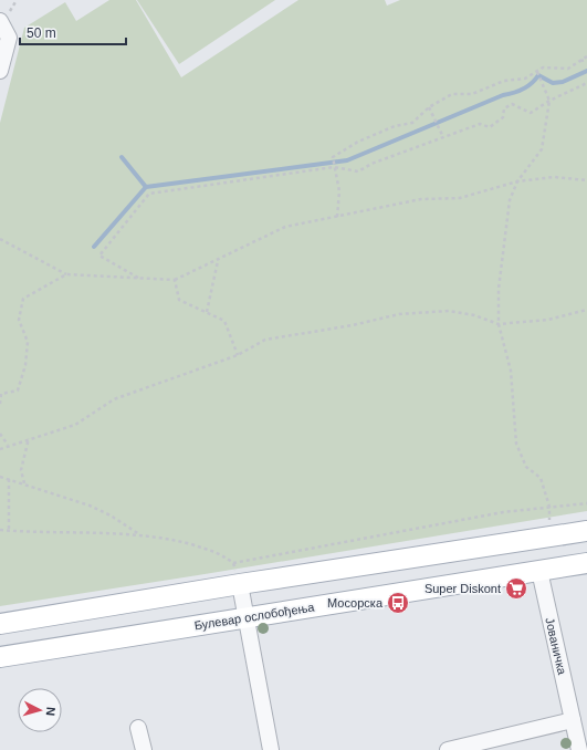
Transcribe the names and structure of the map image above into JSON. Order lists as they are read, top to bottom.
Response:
{
  "streets": {
    "main road": ["Булевар ослобођења"],
    "street": ["Јованичка"]
  },
  "crossings": [
    ["Булевар ослобођења", "Јованичка"]
  ],
  "places": {
    "supermarket": ["Super Diskont"],
    "bus stop": ["Мосорска"]
  },
  "scale_bar": "50 m",
  "north": "right"
}
